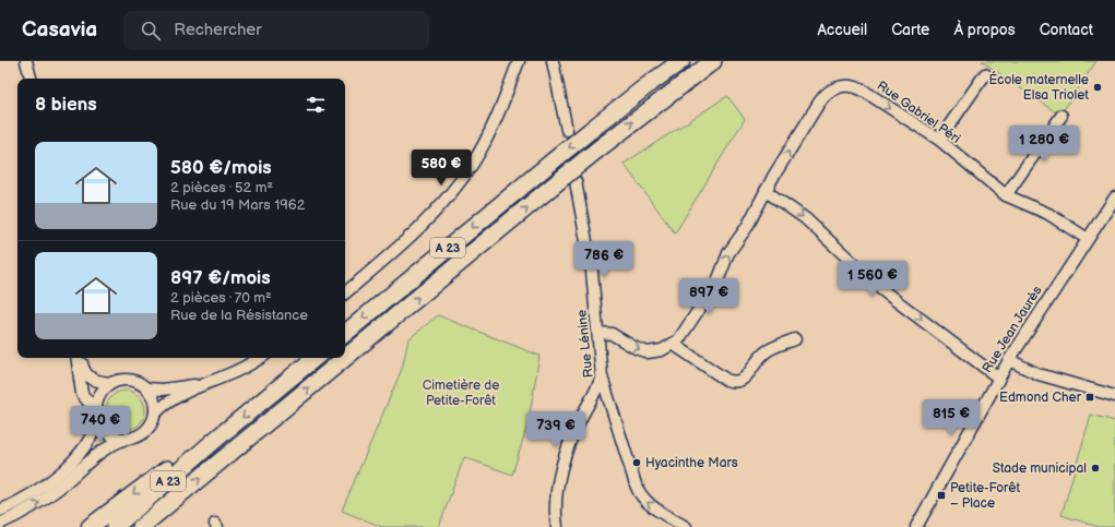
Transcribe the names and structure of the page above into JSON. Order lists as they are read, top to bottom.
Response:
{
  "streets": {
    "highway": ["A 23"],
    "street": ["Rue Gabriel Péri", "Rue Jean Jaurès", "Rue Lénine"]
  },
  "crossings": [
    ["Rue Gabriel Péri", "Rue Jean Jaurès"]
  ],
  "one_way": ["Rue Lénine"],
  "parks": ["Cimetière de Petite-Forêt"],
  "places": {
    "other": ["École maternelle Elsa Triolet", "Hyacinthe Mars", "Stade municipal"],
    "transit": ["Edmond Cher", "Petite-Forêt – Place"]
  },
  "page": {
    "header": "Casavia",
    "search": "Rechercher",
    "nav": [
      "Accueil",
      "Carte",
      "À propos",
      "Contact"
    ],
    "heading": "8 biens",
    "price": [
      "1 280 €",
      "580 €",
      "786 €",
      "1 560 €",
      "897 €",
      "815 €",
      "740 €",
      "739 €"
    ],
    "list": [
      {
        "name": "580 €/mois",
        "note": "2 pièces · 52 m² · Rue du 19 Mars 1962"
      },
      {
        "name": "897 €/mois",
        "note": "2 pièces · 70 m² · Rue de la Résistance"
      }
    ]
  }
}
